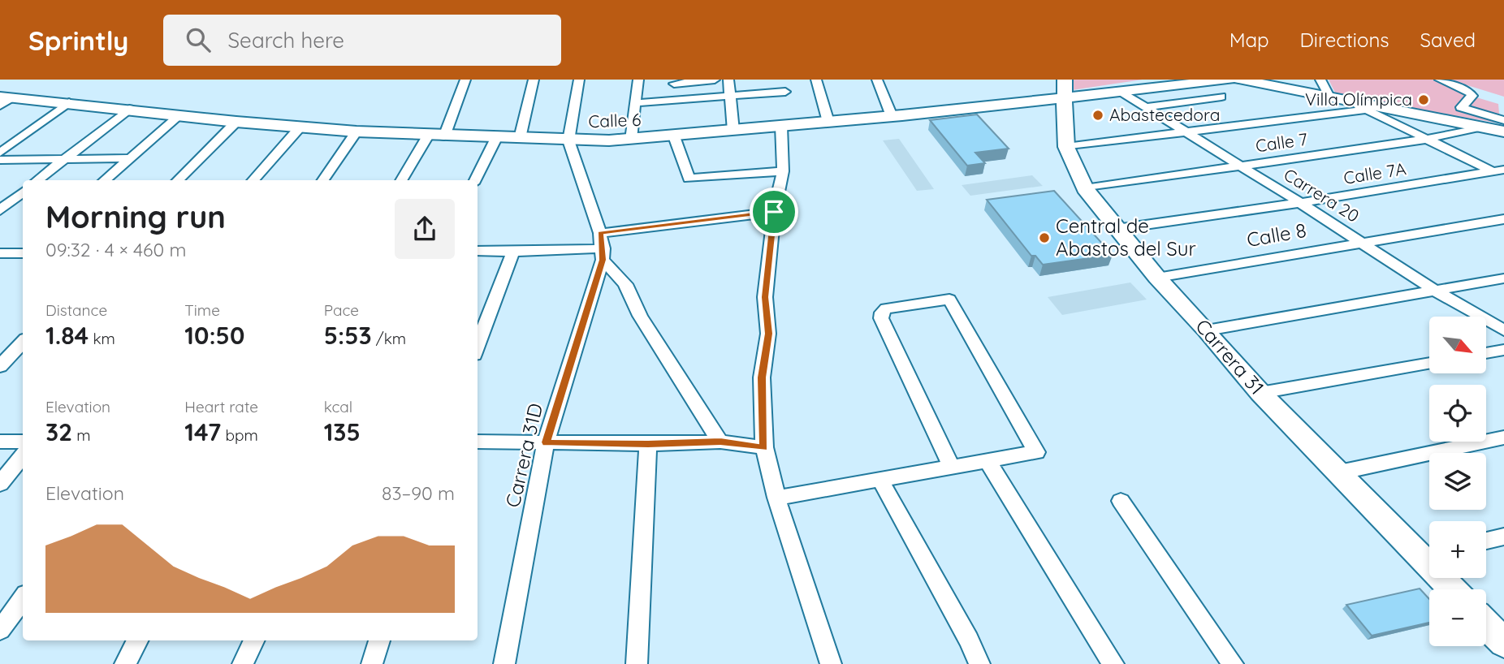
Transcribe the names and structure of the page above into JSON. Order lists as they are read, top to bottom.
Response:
{
  "streets": {
    "street": [
      "Calle 6",
      "Calle 7",
      "Calle 7A",
      "Carrera 20",
      "Calle 8",
      "Carrera 31",
      "Carrera 31D"
    ]
  },
  "crossings": [
    ["Calle 6", "Carrera 20"],
    ["Calle 6", "Carrera 31"],
    ["Calle 7", "Carrera 20"],
    ["Calle 7", "Carrera 31"],
    ["Calle 7A", "Carrera 20"],
    ["Calle 7A", "Carrera 31"],
    ["Carrera 20", "Calle 8"],
    ["Calle 8", "Carrera 31"]
  ],
  "places": ["Villa Olímpica", "Abastecedora", "Central de Abastos del Sur"],
  "north": "bottom right",
  "page": {
    "header": "Sprintly",
    "search": "Search here",
    "nav": ["Map", "Directions", "Saved"],
    "heading": ["Morning run", "09:32 · 4 × 460 m"],
    "stats": [
      ["Distance", "1.84 km"],
      ["Time", "10:50"],
      ["Pace", "5:53 /km"],
      ["Elevation", "32 m"],
      ["Heart rate", "147 bpm"],
      ["kcal", "135"]
    ],
    "map_buttons": ["+", "−"],
    "chart": ["Elevation", "83–90 m"]
  }
}
